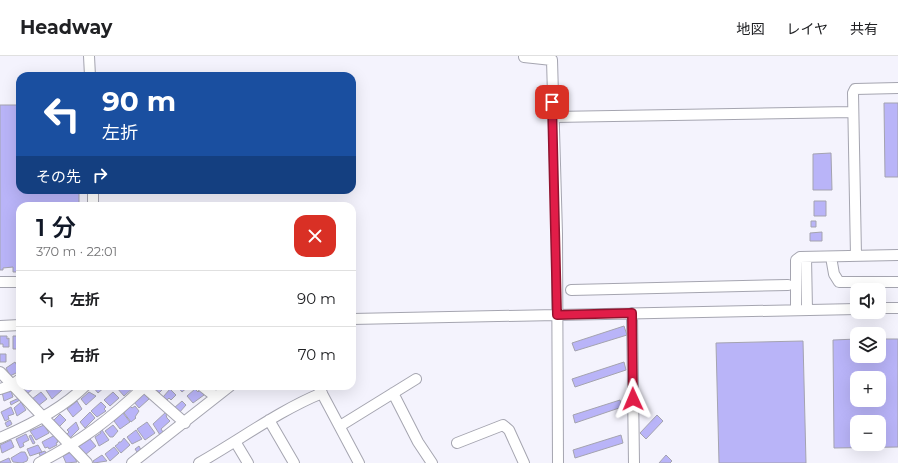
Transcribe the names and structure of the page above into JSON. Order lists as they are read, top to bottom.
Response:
{
  "page": {
    "header": "Headway",
    "nav": ["地図", "レイヤ", "共有"],
    "turn": ["90 m", "左折"],
    "then": "その先",
    "heading": ["1 分", "370 m · 22:01"],
    "list": [
      {
        "name": "左折",
        "value": "90 m"
      },
      {
        "name": "右折",
        "value": "70 m"
      }
    ],
    "map_buttons": ["+", "−"]
  }
}
